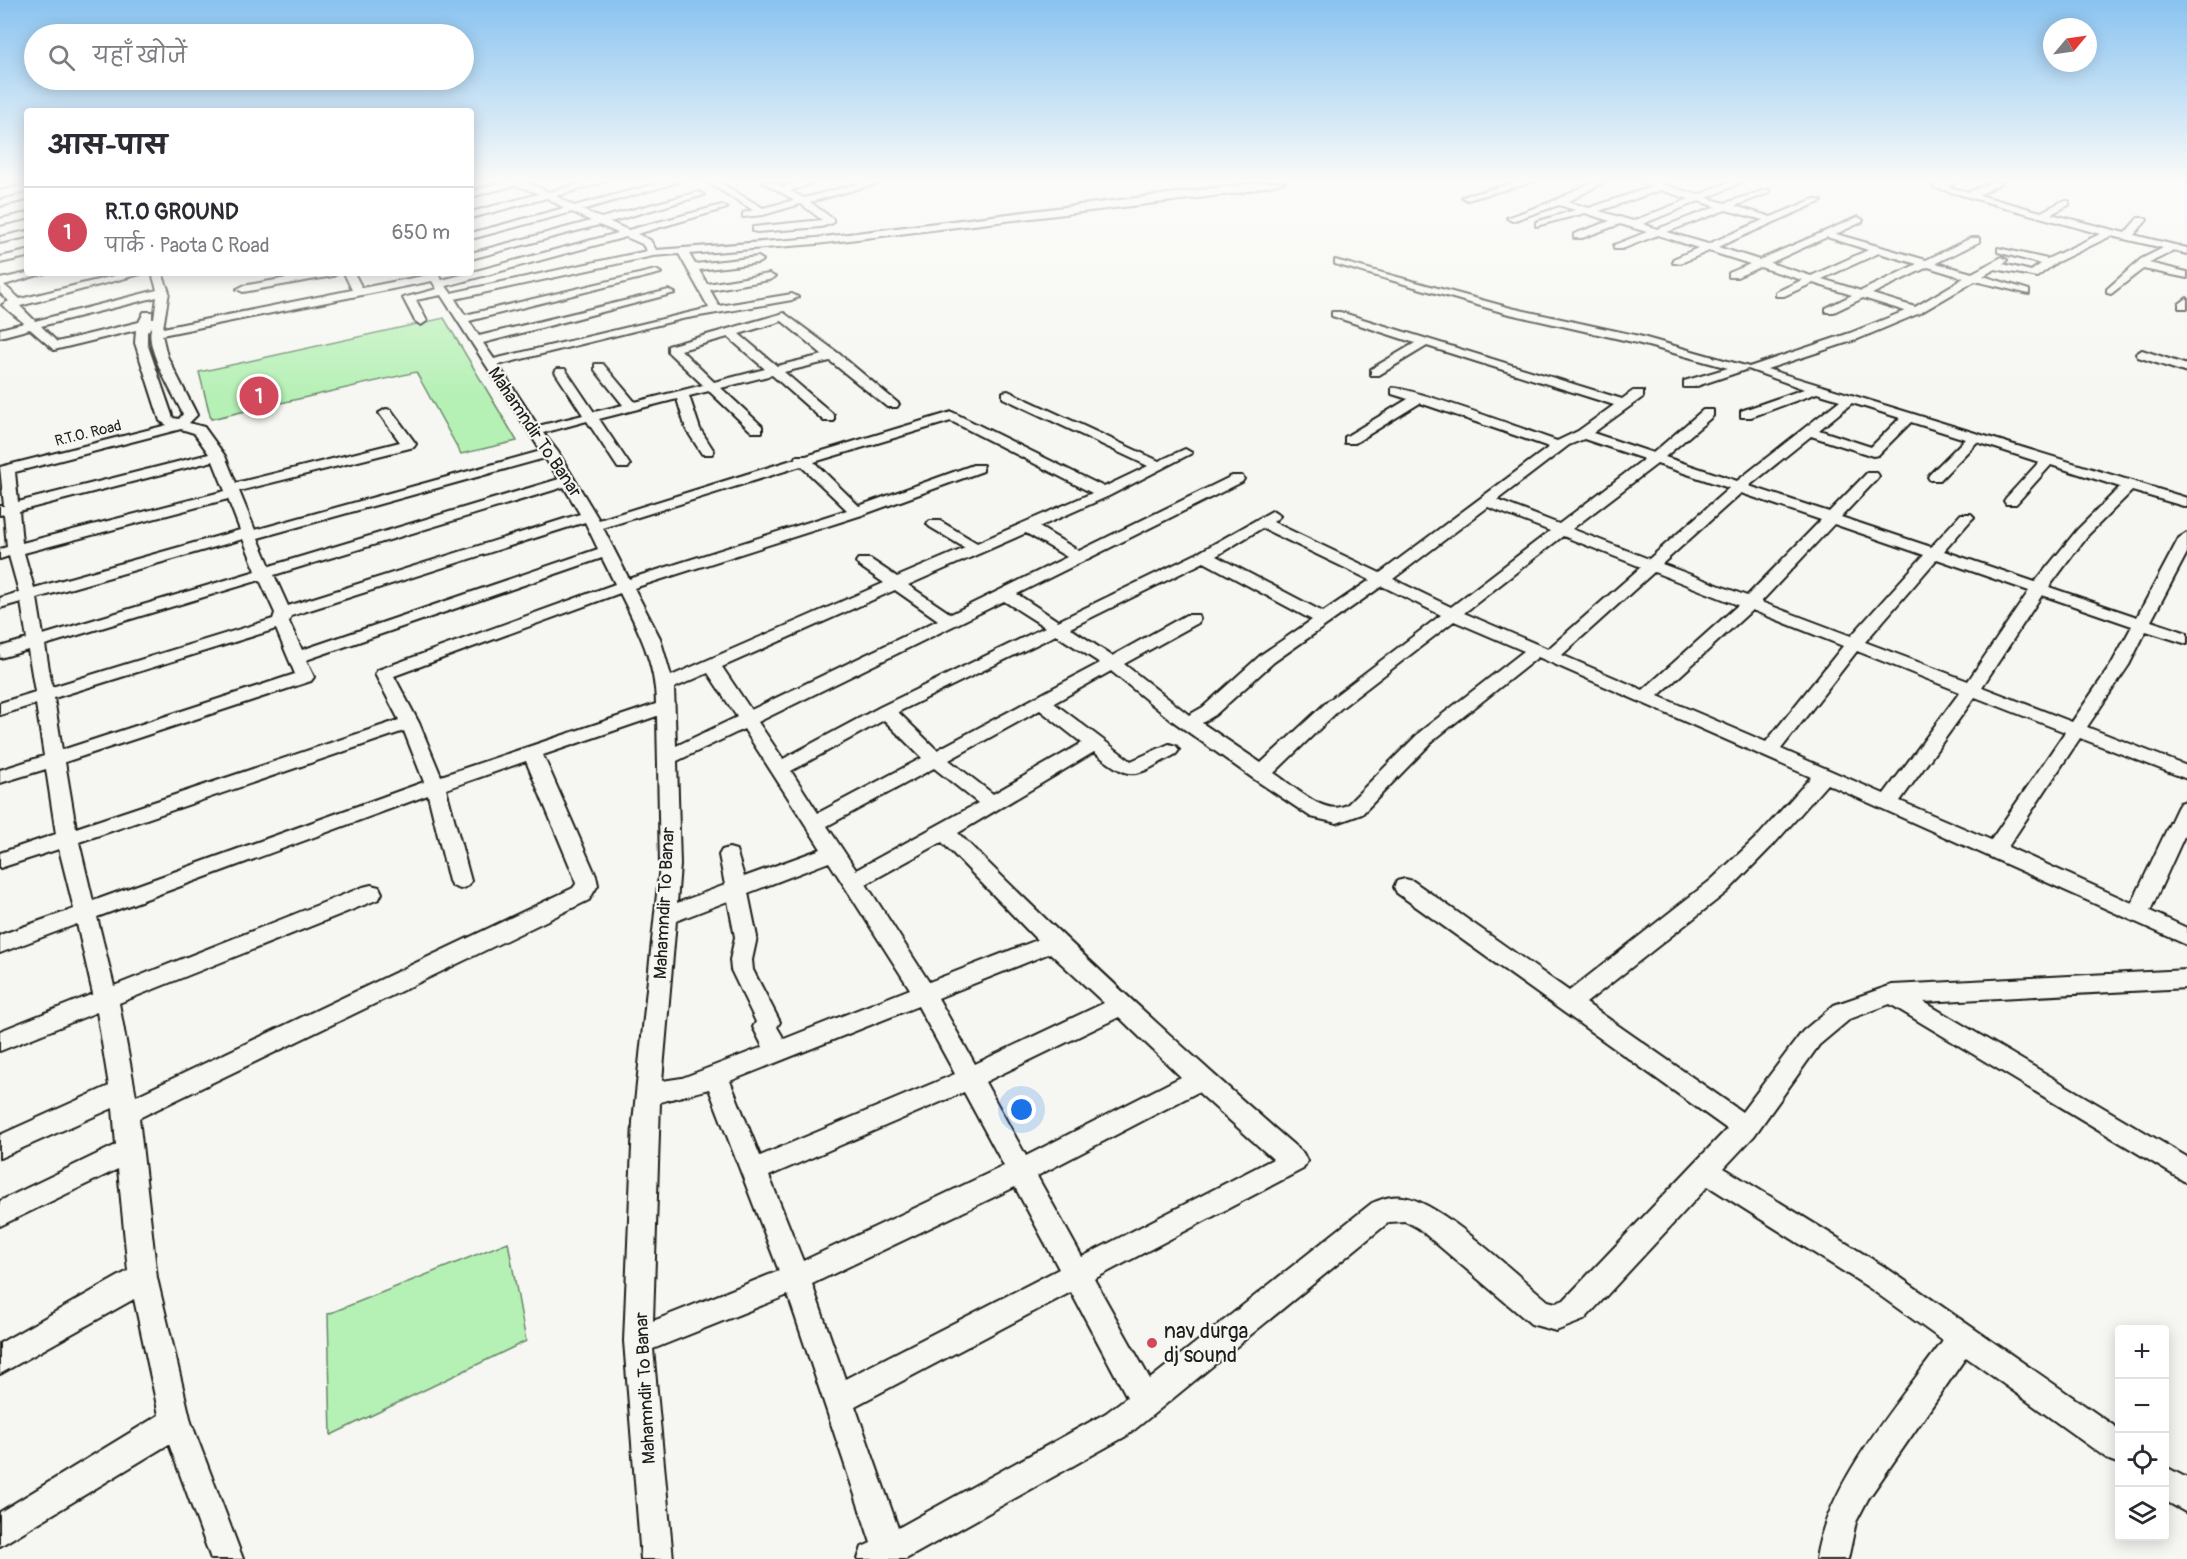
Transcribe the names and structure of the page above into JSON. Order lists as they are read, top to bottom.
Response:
{
  "streets": {
    "street": ["Mahamndir To Banar", "R.T.O. Road"]
  },
  "places": ["nav durga dj sound"],
  "north": "top right",
  "page": {
    "search": "यहाँ खोजें",
    "heading": "आस-पास",
    "list": [
      {
        "mark": "1",
        "name": "R.T.O GROUND",
        "note": "पार्क · Paota C Road",
        "value": "650 m"
      }
    ],
    "pins": "1",
    "map_buttons": ["+", "−"]
  }
}
